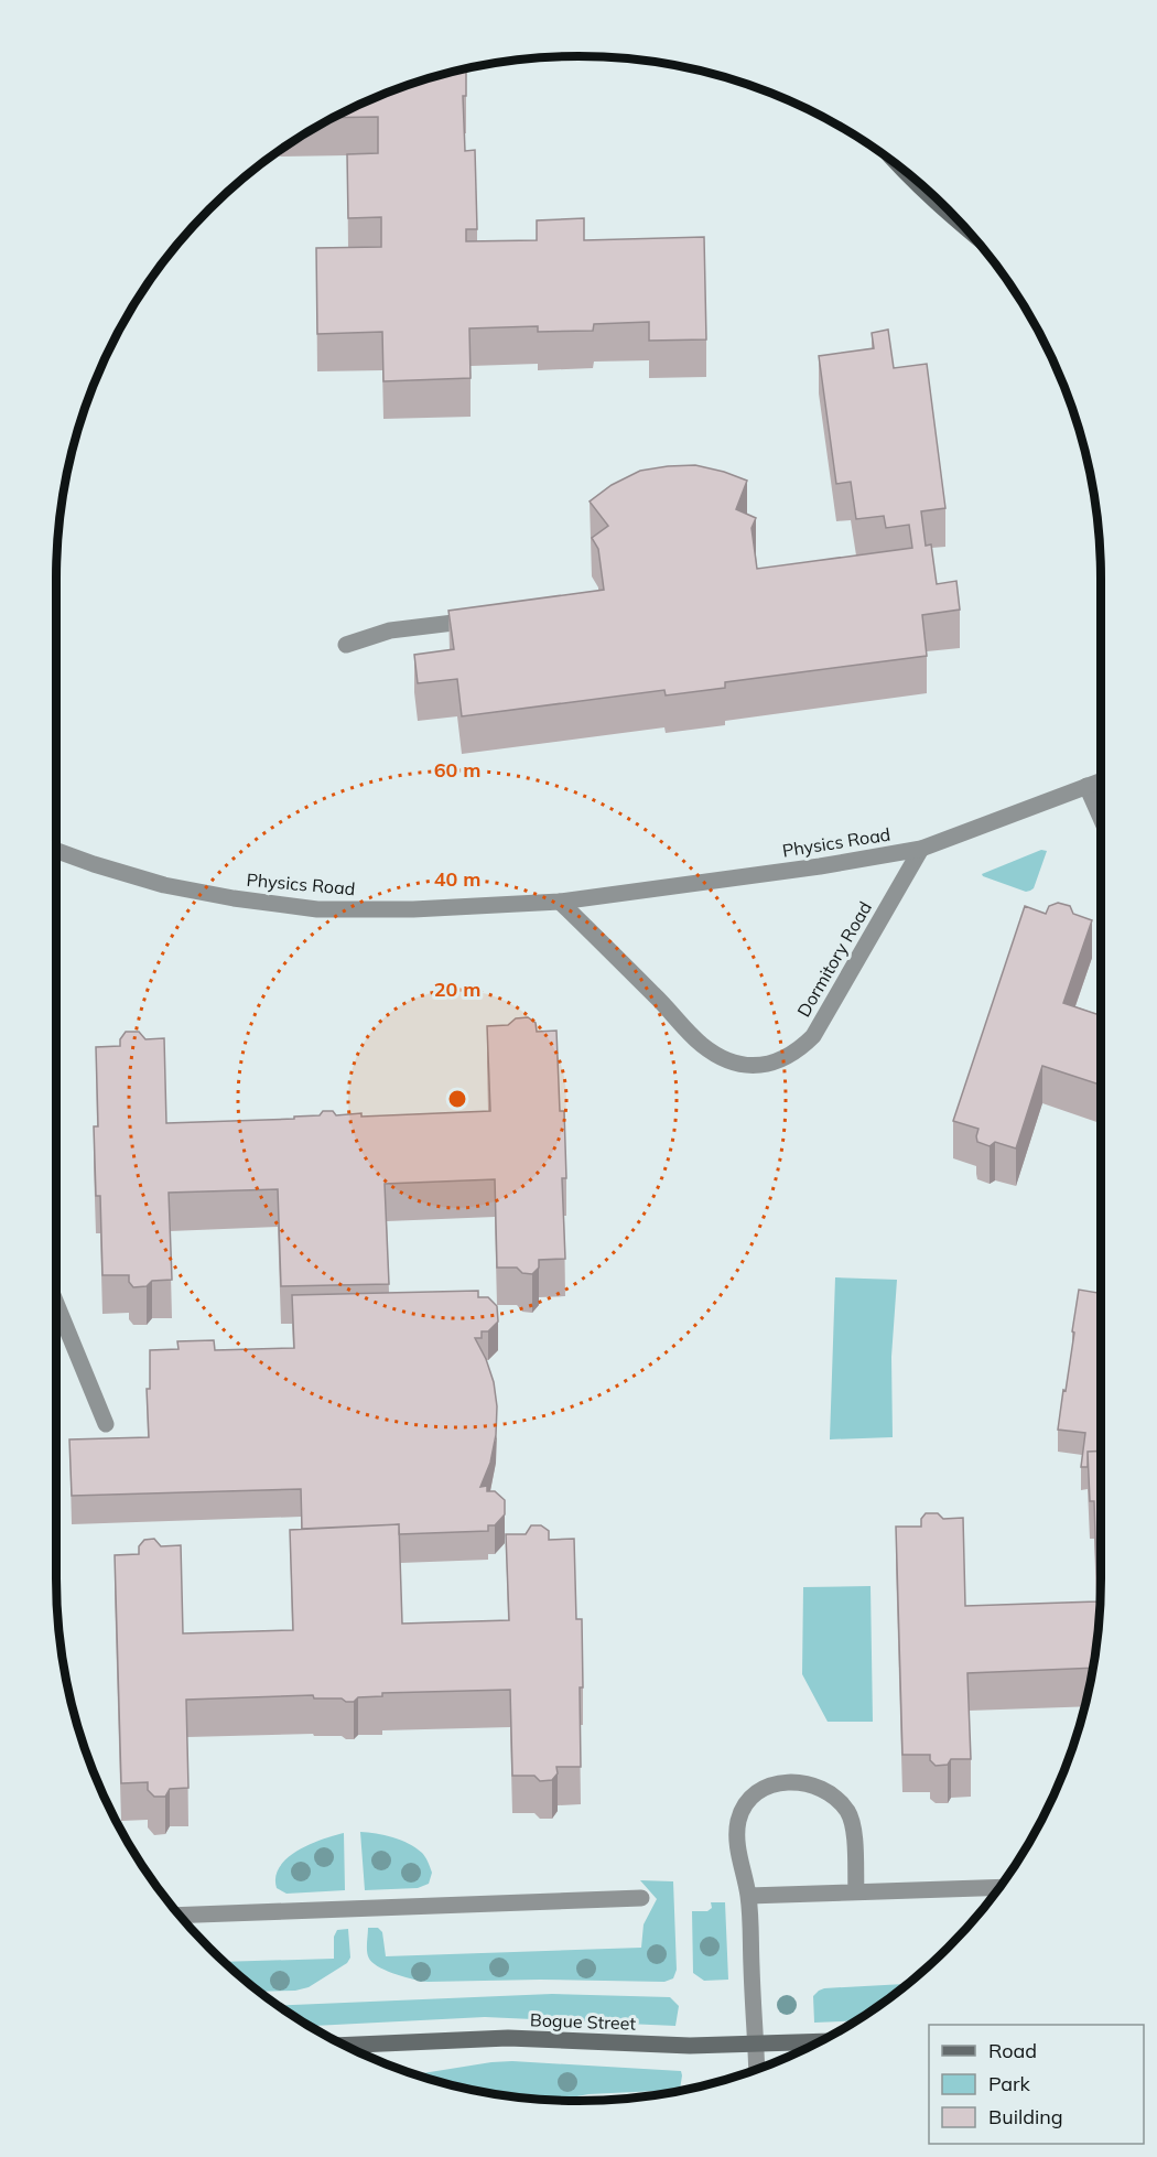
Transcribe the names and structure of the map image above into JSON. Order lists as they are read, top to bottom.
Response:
{
  "streets": {
    "street": ["Physics Road", "Dormitory Road", "Bogue Street"]
  },
  "crossings": [
    ["Physics Road", "Dormitory Road"]
  ],
  "legend": ["Road", "Park", "Building"],
  "rings": ["60 m", "40 m", "20 m"]
}
